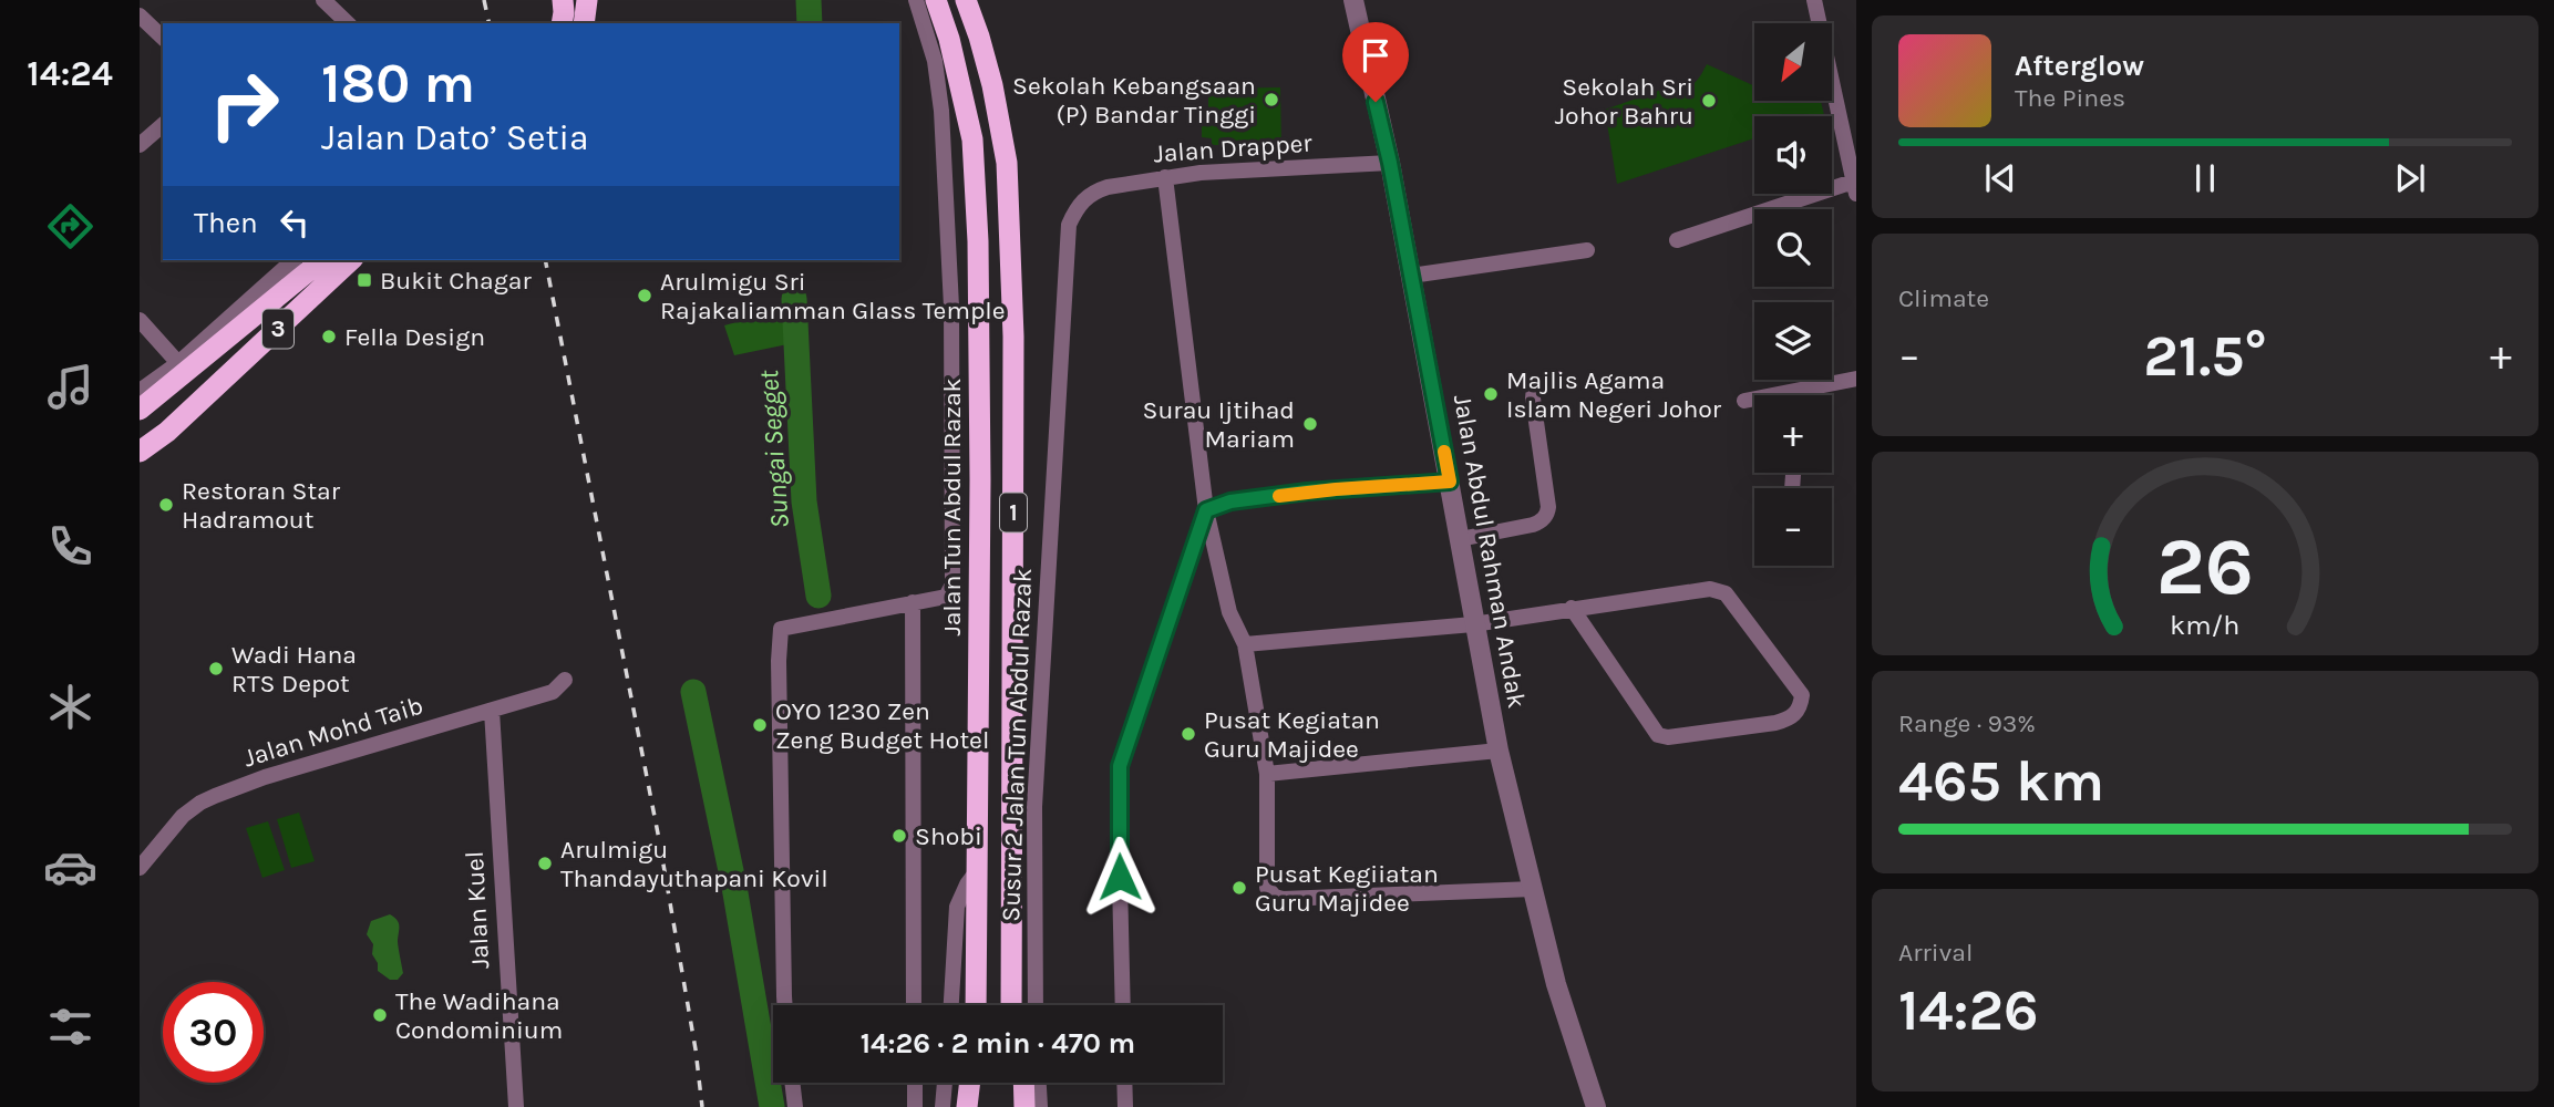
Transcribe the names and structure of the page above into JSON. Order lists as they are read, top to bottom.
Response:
{
  "streets": {
    "highway": ["3", "Jalan Tun Abdul Razak", "1"],
    "street": [
      "Jalan Drapper",
      "Jalan Abdul Rahman Andak",
      "Jalan Mohd Taib",
      "Susur 2 Jalan Tun Abdul Razak",
      "Jalan Kuel"
    ]
  },
  "crossings": [
    ["Jalan Drapper", "Jalan Abdul Rahman Andak"],
    ["Jalan Drapper", "Susur 2 Jalan Tun Abdul Razak"],
    ["Jalan Mohd Taib", "Jalan Kuel"]
  ],
  "water": ["Sungai Segget"],
  "places": {
    "other": [
      "Sekolah Kebangsaan (P) Bandar Tinggi",
      "Sekolah Sri Johor Bahru",
      "Arulmigu Sri Rajakaliamman Glass Temple",
      "Fella Design",
      "Majlis Agama Islam Negeri Johor",
      "Surau Ijtihad Mariam",
      "Restoran Star Hadramout",
      "Wadi Hana RTS Depot",
      "OYO 1230 Zen Zeng Budget Hotel",
      "Pusat Kegiatan Guru Majidee",
      "Shobi",
      "Arulmigu Thandayuthapani Kovil",
      "Pusat Kegiiatan Guru Majidee",
      "The Wadihana Condominium"
    ],
    "transit": ["Bukit Chagar"]
  },
  "north": "bottom left",
  "page": {
    "tabs": "14:24",
    "map_buttons": ["+", "−"],
    "turn": ["180 m", "Jalan Dato’ Setia"],
    "song": ["Afterglow", "The Pines"],
    "then": "Then",
    "tile": [
      "Climate",
      ["Range · 93%", "465 km"],
      ["Arrival", "14:26"]
    ],
    "heat": ["−", "21.5°", "+"],
    "limit": "30",
    "trip": "14:26 · 2 min · 470 m",
    "gauge": ["26", "km/h"]
  }
}
